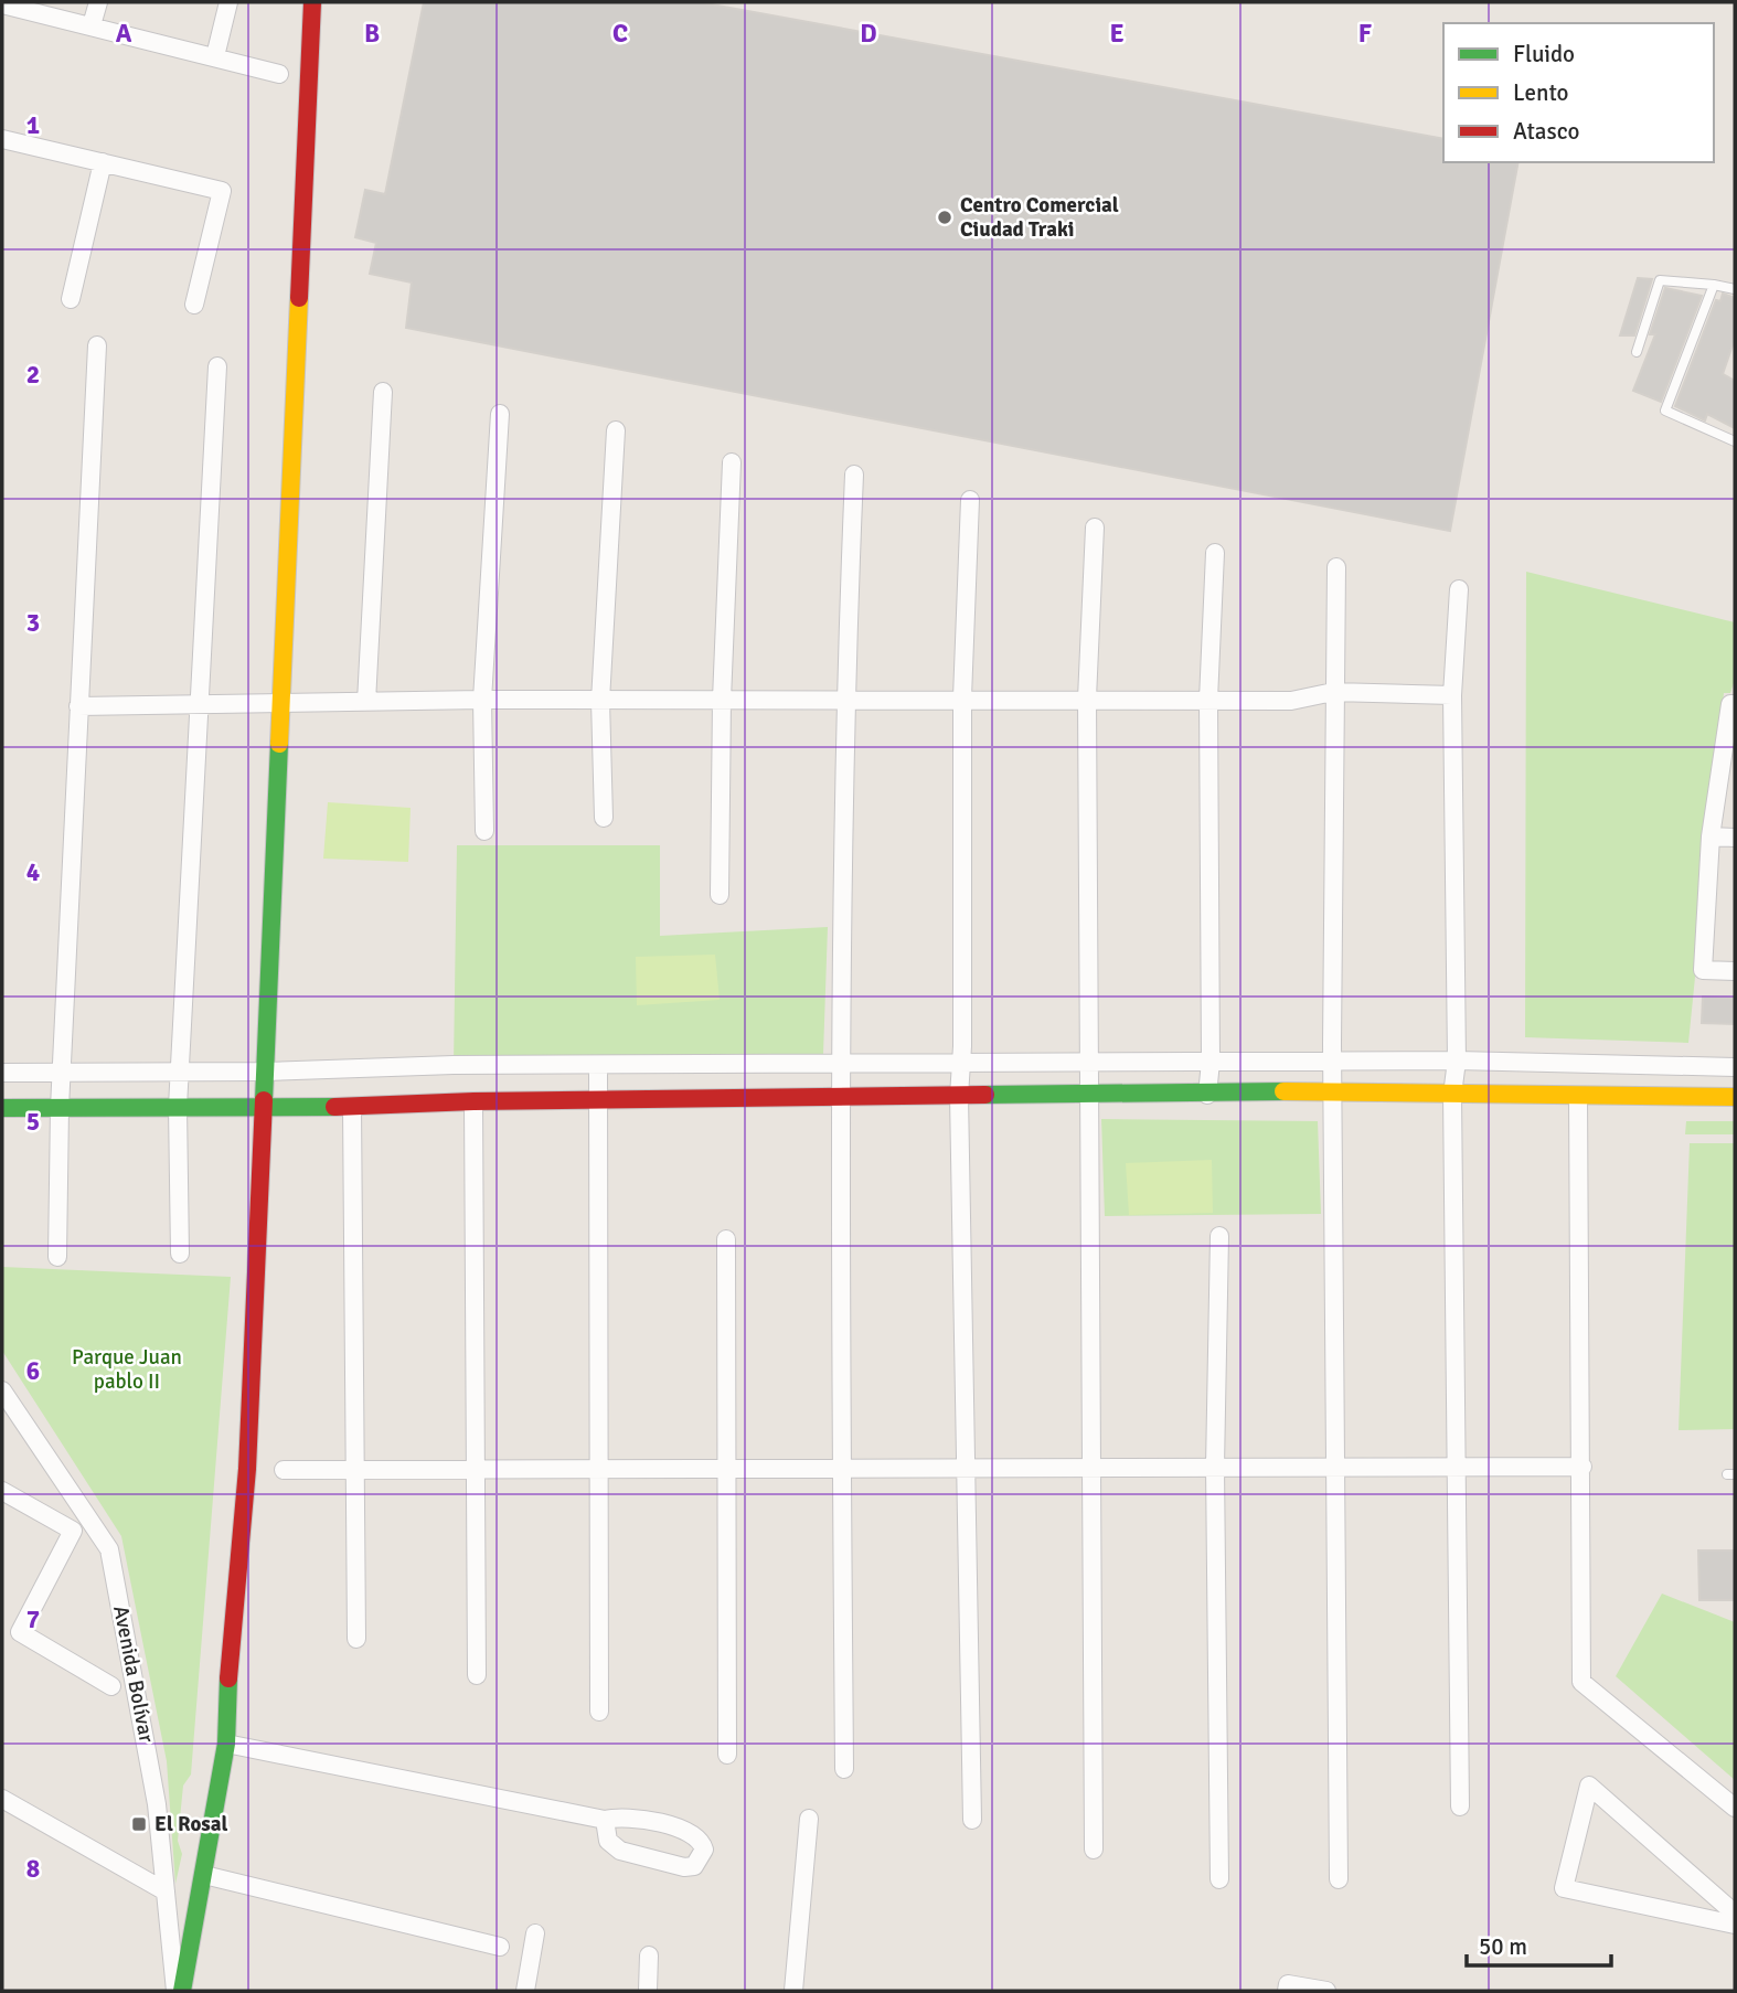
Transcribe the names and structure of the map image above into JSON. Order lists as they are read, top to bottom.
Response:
{
  "streets": {
    "street": ["Avenida Bolívar"]
  },
  "parks": ["Parque Juan pablo II"],
  "places": {
    "other": ["Centro Comercial Ciudad Traki"],
    "transit": ["El Rosal"]
  },
  "legend": ["Fluido", "Lento", "Atasco"],
  "scale_bar": "50 m",
  "grid": {
    "columns": [
      "A",
      "B",
      "C",
      "D",
      "E",
      "F"
    ],
    "rows": [
      "1",
      "2",
      "3",
      "4",
      "5",
      "6",
      "7",
      "8"
    ]
  }
}
